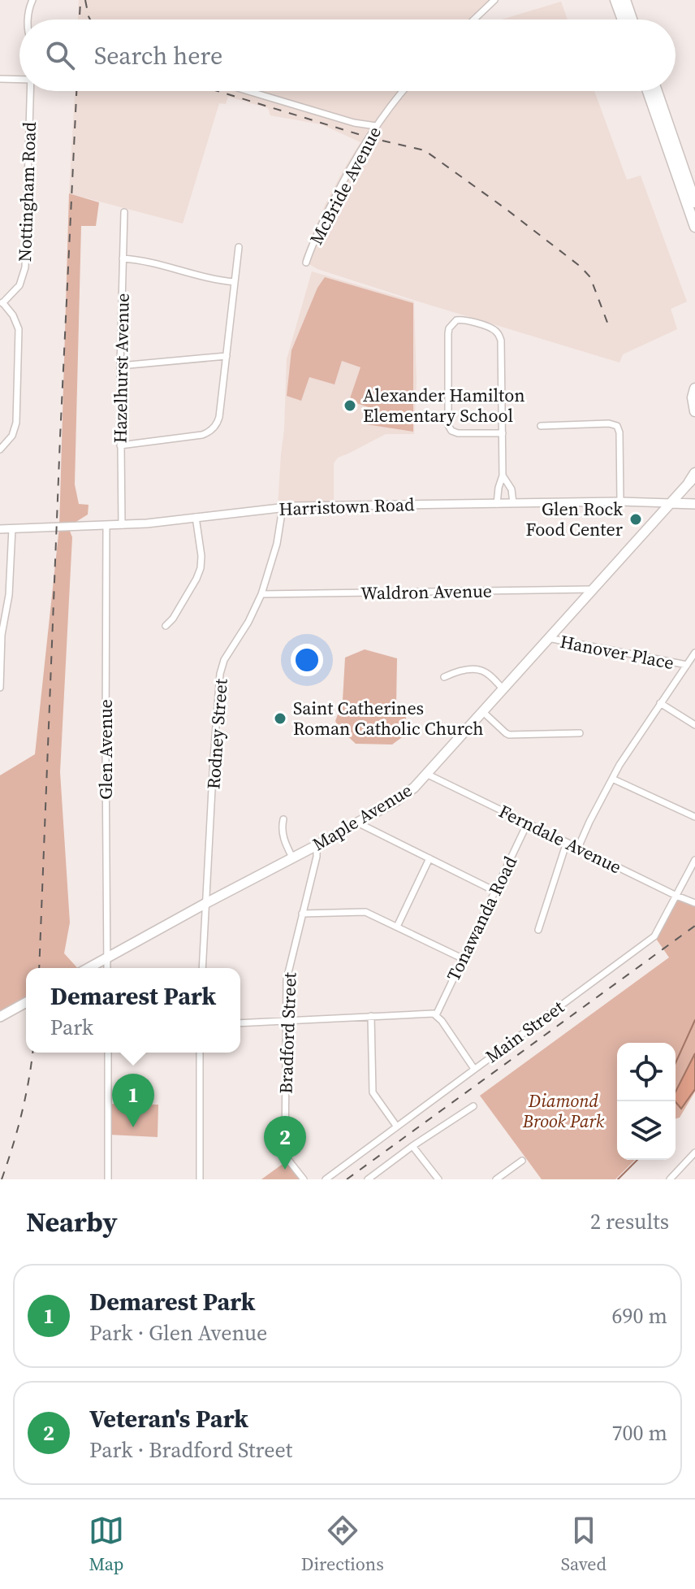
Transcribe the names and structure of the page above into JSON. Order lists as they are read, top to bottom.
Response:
{
  "streets": {
    "main road": ["Harristown Road", "Maple Avenue"],
    "street": [
      "McBride Avenue",
      "Nottingham Road",
      "Hazelhurst Avenue",
      "Waldron Avenue",
      "Hanover Place",
      "Rodney Street",
      "Glen Avenue",
      "Ferndale Avenue",
      "Tonawanda Road",
      "Main Street",
      "Bradford Street"
    ]
  },
  "crossings": [
    ["Hazelhurst Avenue", "Harristown Road"],
    ["Harristown Road", "Rodney Street"],
    ["Harristown Road", "Glen Avenue"],
    ["Harristown Road", "Maple Avenue"],
    ["Waldron Avenue", "Rodney Street"],
    ["Waldron Avenue", "Maple Avenue"],
    ["Hanover Place", "Maple Avenue"],
    ["Rodney Street", "Maple Avenue"],
    ["Glen Avenue", "Maple Avenue"],
    ["Maple Avenue", "Ferndale Avenue"],
    ["Maple Avenue", "Bradford Street"],
    ["Ferndale Avenue", "Tonawanda Road"],
    ["Ferndale Avenue", "Main Street"]
  ],
  "parks": ["Diamond Brook Park"],
  "places": ["Alexander Hamilton Elementary School", "Glen Rock Food Center", "Saint Catherines Roman Catholic Church"],
  "page": {
    "search": "Search here",
    "popup": ["Demarest Park", "Park"],
    "pins": ["1", "2"],
    "heading": ["Nearby", "2 results"],
    "list": [
      {
        "mark": "1",
        "name": "Demarest Park",
        "note": "Park · Glen Avenue",
        "value": "690 m"
      },
      {
        "mark": "2",
        "name": "Veteran's Park",
        "note": "Park · Bradford Street",
        "value": "700 m"
      }
    ],
    "nav": ["Map", "Directions", "Saved"]
  }
}
